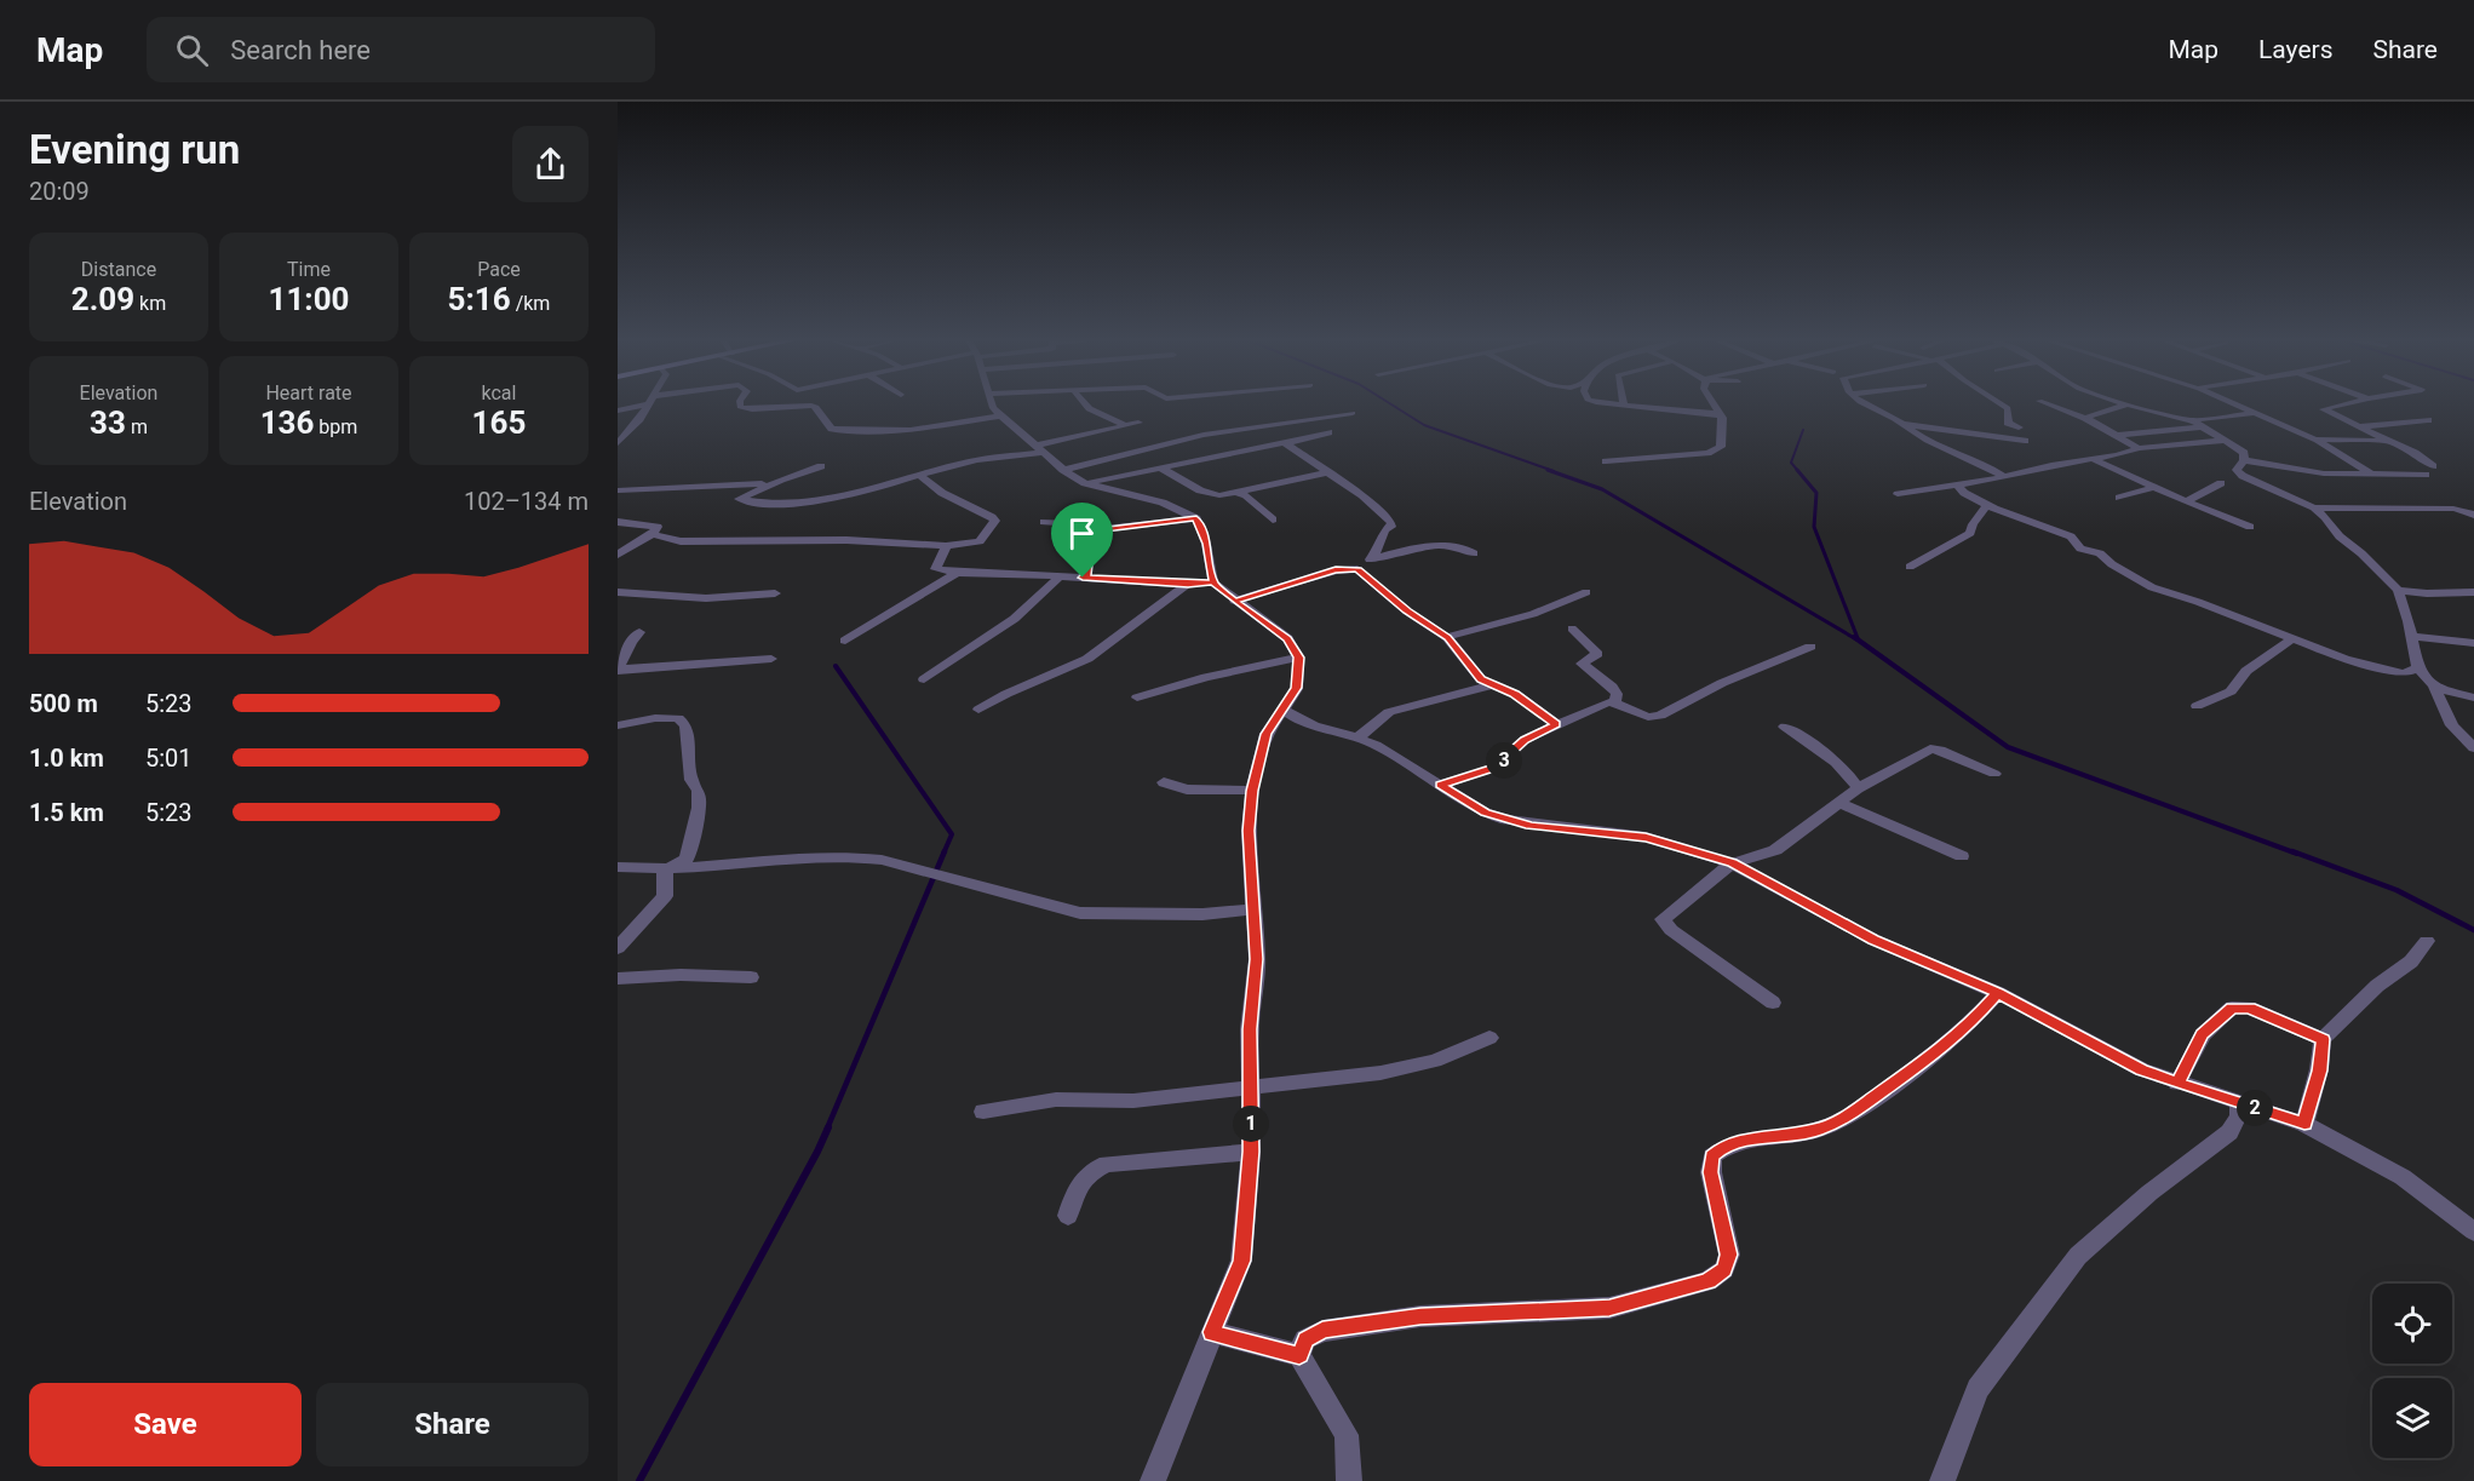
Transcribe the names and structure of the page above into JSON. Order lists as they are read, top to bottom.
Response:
{
  "page": {
    "header": "Map",
    "search": "Search here",
    "nav": ["Map", "Layers", "Share"],
    "heading": ["Evening run", "20:09"],
    "stats": [
      ["Distance", "2.09 km"],
      ["Time", "11:00"],
      ["Pace", "5:16 /km"],
      ["Elevation", "33 m"],
      ["Heart rate", "136 bpm"],
      ["kcal", "165"]
    ],
    "chart": ["Elevation", "102–134 m"],
    "list": [
      {
        "name": "500 m",
        "note": "5:23"
      },
      {
        "name": "1.0 km",
        "note": "5:01"
      },
      {
        "name": "1.5 km",
        "note": "5:23"
      }
    ],
    "pins": ["3", "2", "1"],
    "buttons": ["Save", "Share"]
  }
}
